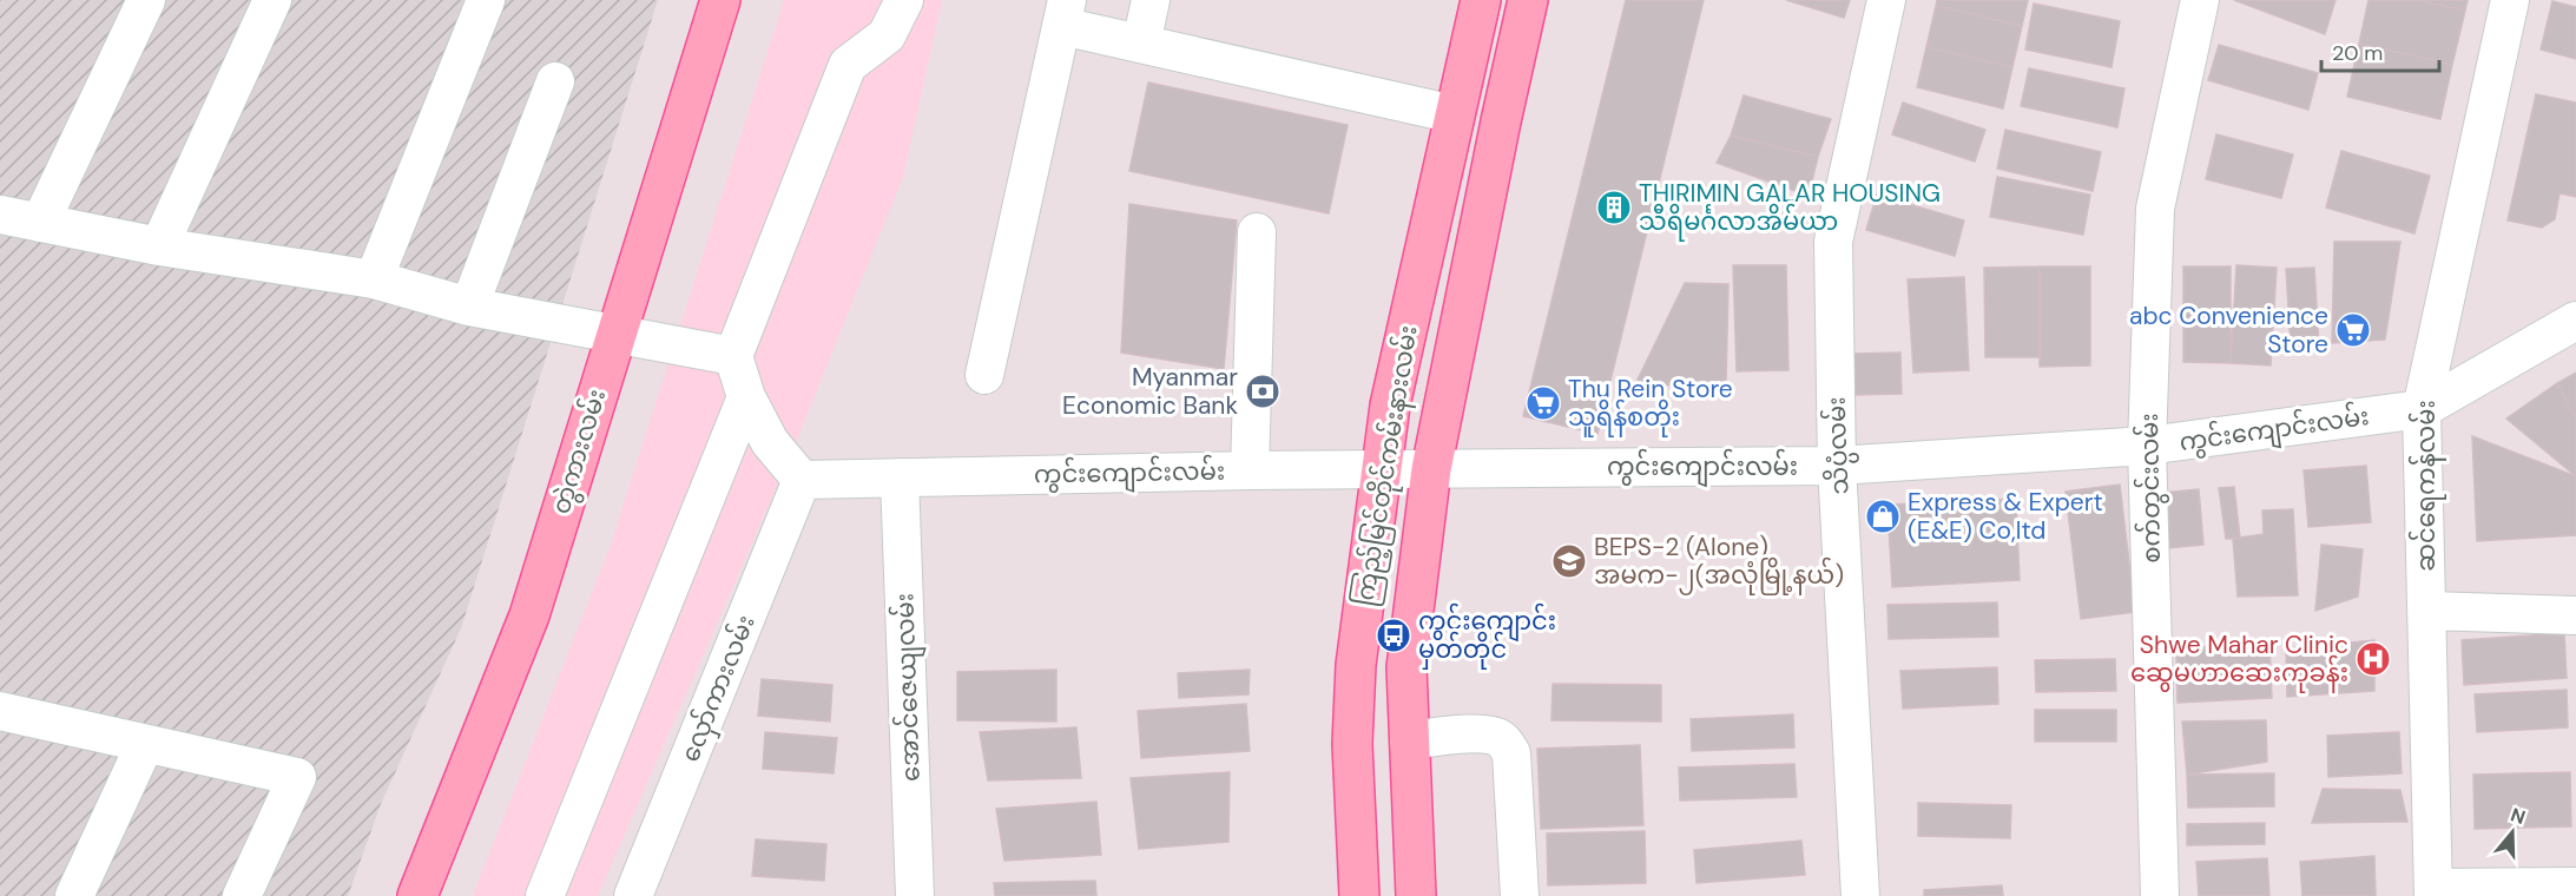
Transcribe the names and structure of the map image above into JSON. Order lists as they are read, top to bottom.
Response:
{
  "streets": {
    "main road": ["တွဲကားလမ်း", "ကြည့်မြင်တိုင်ကမ်းနားလမ်း"],
    "street": [
      "ကွင်းကျောင်းလမ်း",
      "သိပ္ပံလမ်း",
      "ဆင်ရေကန်လမ်း",
      "စက်တွင်းလမ်း",
      "အောင်ဇေယျလမ်း",
      "လှော်ကားလမ်း"
    ]
  },
  "crossings": [
    ["ကွင်းကျောင်းလမ်း", "သိပ္ပံလမ်း"],
    ["ကွင်းကျောင်းလမ်း", "ကြည့်မြင်တိုင်ကမ်းနားလမ်း"],
    ["ကွင်းကျောင်းလမ်း", "ဆင်ရေကန်လမ်း"],
    ["ကွင်းကျောင်းလမ်း", "စက်တွင်းလမ်း"],
    ["ကွင်းကျောင်းလမ်း", "အောင်ဇေယျလမ်း"],
    ["ကွင်းကျောင်းလမ်း", "လှော်ကားလမ်း"]
  ],
  "places": {
    "building": ["THIRIMIN GALAR HOUSING သီရိမင်္ဂလာအိမ်ယာ"],
    "supermarket": ["abc Convenience Store", "Thu Rein Store သူရိန်စတိုး"],
    "bank": ["Myanmar Economic Bank"],
    "shop": ["Express & Expert (E&E) Co,ltd"],
    "school or university": ["BEPS-2 (Alone) အမက-၂(အလုံမြို့နယ်)"],
    "bus stop": ["ကွင်းကျောင်း မှတ်တိုင်"],
    "hospital": ["Shwe Mahar Clinic ဆွေမဟာဆေးကုခန်း"]
  },
  "scale_bar": "20 m",
  "north": "top"
}
